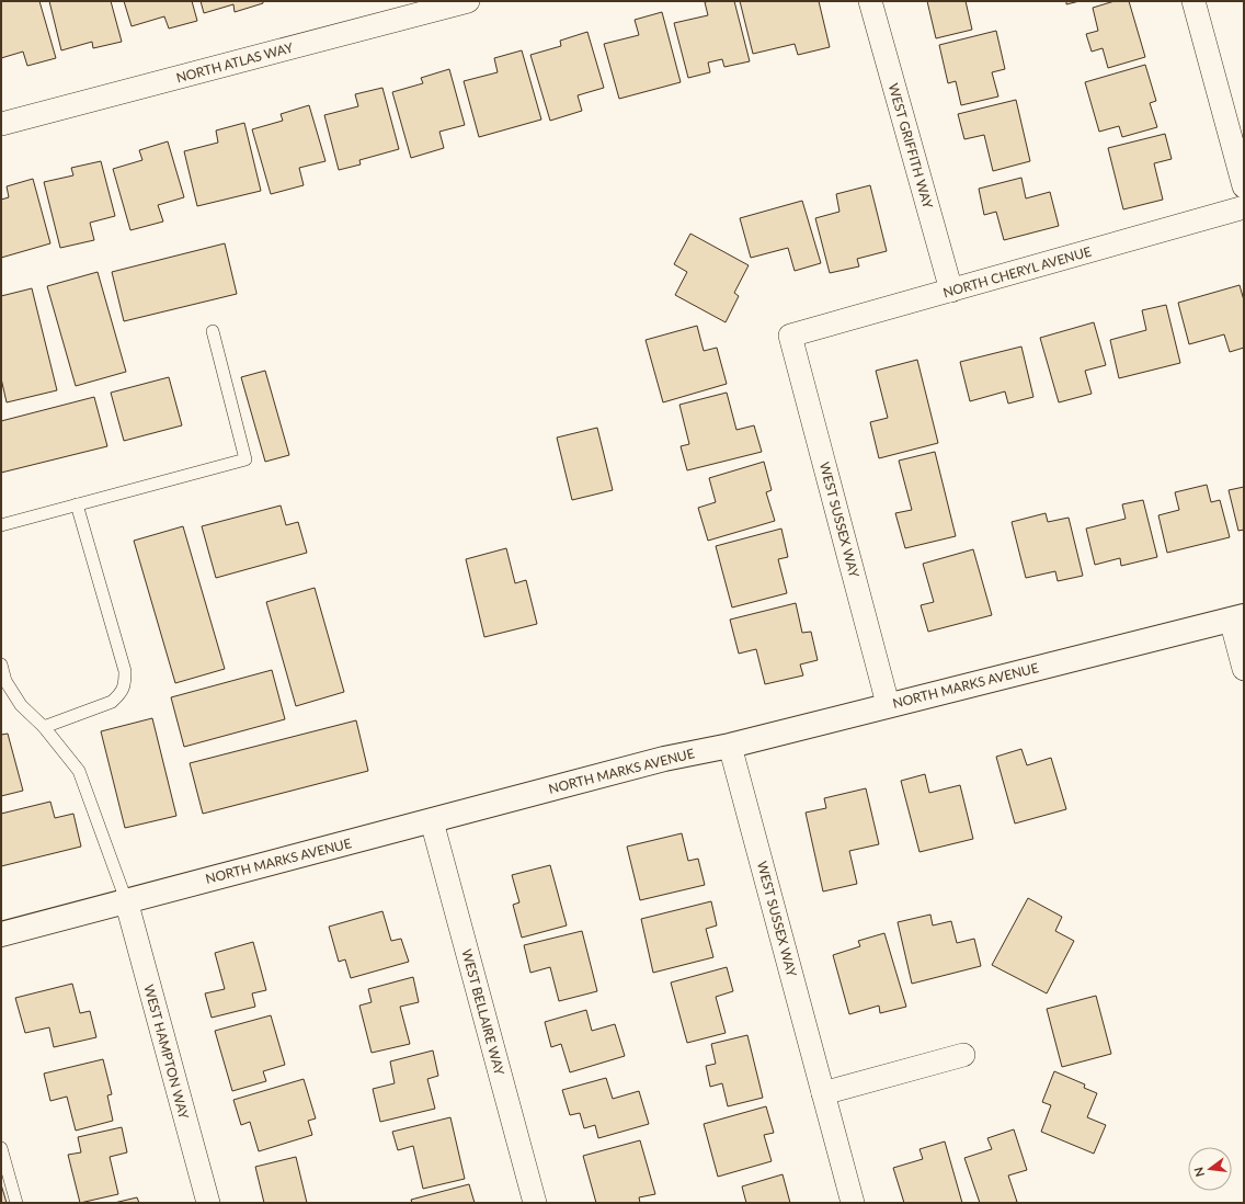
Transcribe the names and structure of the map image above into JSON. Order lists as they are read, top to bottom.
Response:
{
  "streets": {
    "main road": ["NORTH MARKS AVENUE"],
    "street": [
      "NORTH ATLAS WAY",
      "WEST GRIFFITH WAY",
      "NORTH CHERYL AVENUE",
      "WEST SUSSEX WAY",
      "WEST BELLAIRE WAY",
      "WEST HAMPTON WAY"
    ]
  },
  "crossings": [
    ["WEST GRIFFITH WAY", "NORTH CHERYL AVENUE"],
    ["NORTH CHERYL AVENUE", "WEST SUSSEX WAY"],
    ["WEST SUSSEX WAY", "NORTH MARKS AVENUE"],
    ["NORTH MARKS AVENUE", "WEST BELLAIRE WAY"],
    ["NORTH MARKS AVENUE", "WEST HAMPTON WAY"]
  ],
  "north": "left"
}
